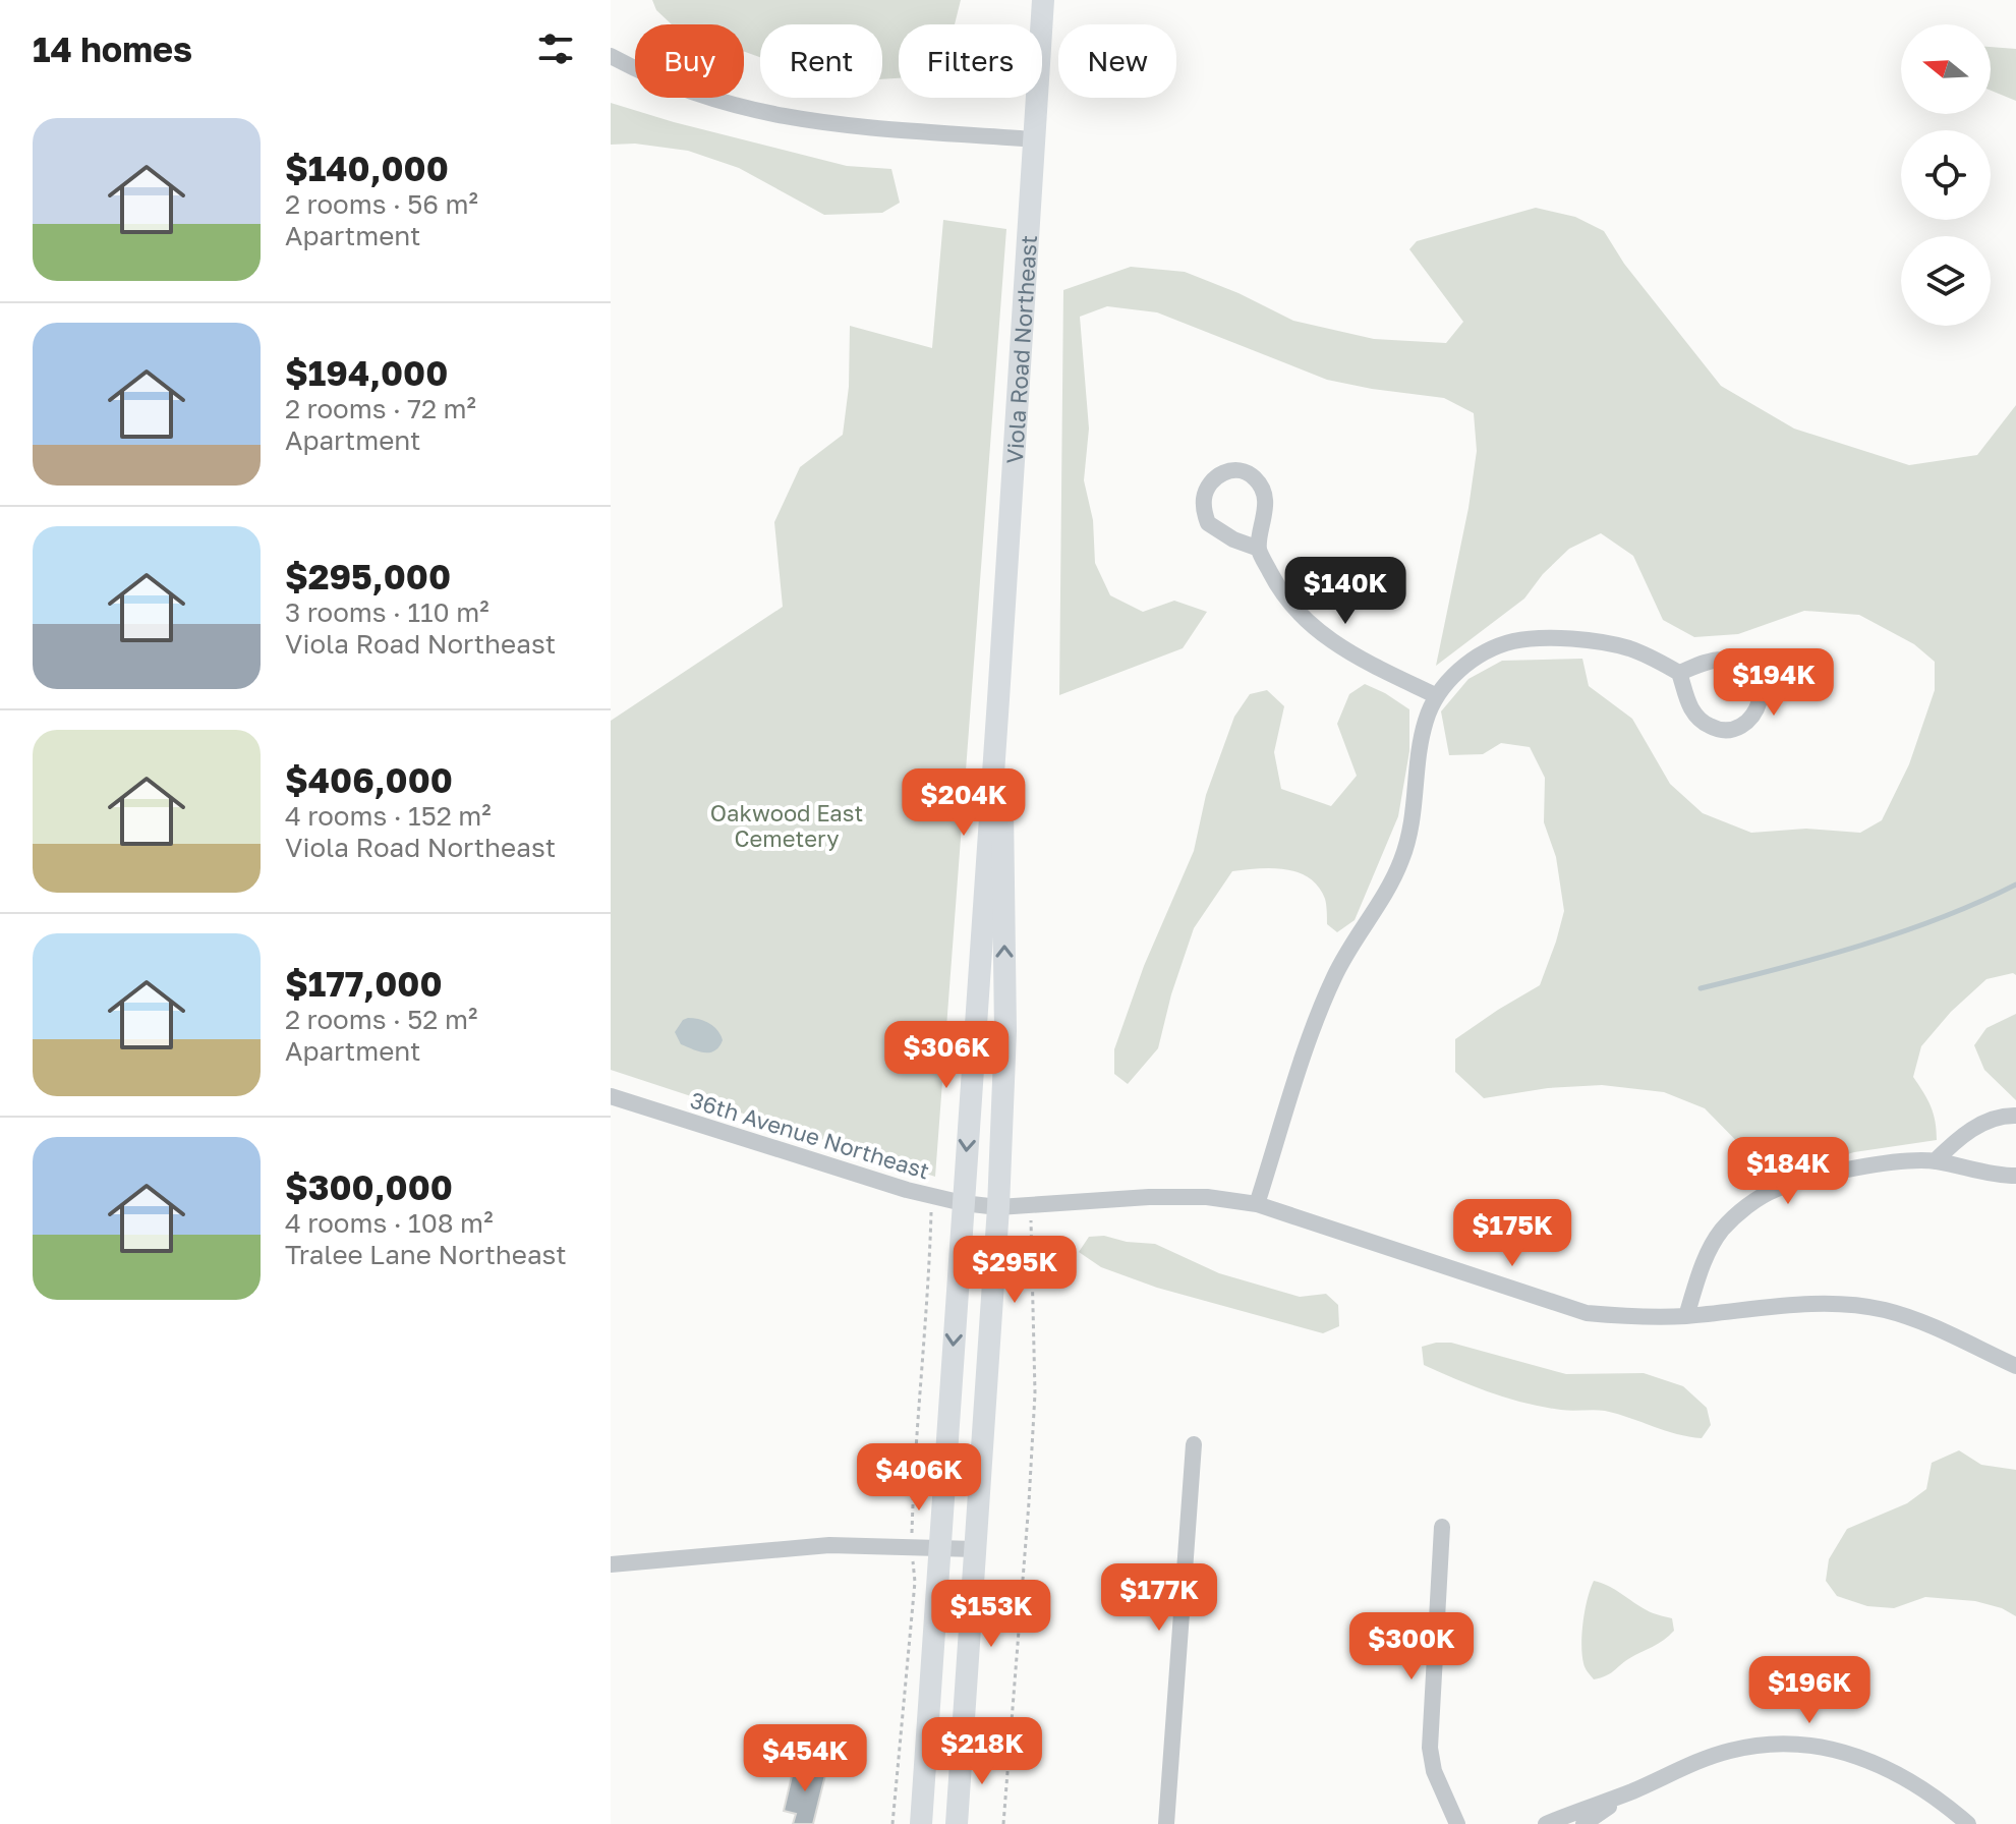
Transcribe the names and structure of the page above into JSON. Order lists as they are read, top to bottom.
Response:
{
  "streets": {
    "main road": ["Viola Road Northeast"],
    "street": ["36th Avenue Northeast"]
  },
  "crossings": [
    ["Viola Road Northeast", "36th Avenue Northeast"]
  ],
  "parks": ["Oakwood East Cemetery"],
  "north": "left",
  "page": {
    "heading": "14 homes",
    "chip": [
      "Buy",
      "Rent",
      "Filters",
      "New"
    ],
    "list": [
      {
        "name": "$140,000",
        "note": "2 rooms · 56 m² · Apartment"
      },
      {
        "name": "$194,000",
        "note": "2 rooms · 72 m² · Apartment"
      },
      {
        "name": "$295,000",
        "note": "3 rooms · 110 m² · Viola Road Northeast"
      },
      {
        "name": "$406,000",
        "note": "4 rooms · 152 m² · Viola Road Northeast"
      },
      {
        "name": "$177,000",
        "note": "2 rooms · 52 m² · Apartment"
      },
      {
        "name": "$300,000",
        "note": "4 rooms · 108 m² · Tralee Lane Northeast"
      }
    ],
    "price": [
      "$140K",
      "$194K",
      "$204K",
      "$306K",
      "$184K",
      "$175K",
      "$295K",
      "$406K",
      "$177K",
      "$153K",
      "$300K",
      "$196K",
      "$218K",
      "$454K"
    ]
  }
}
